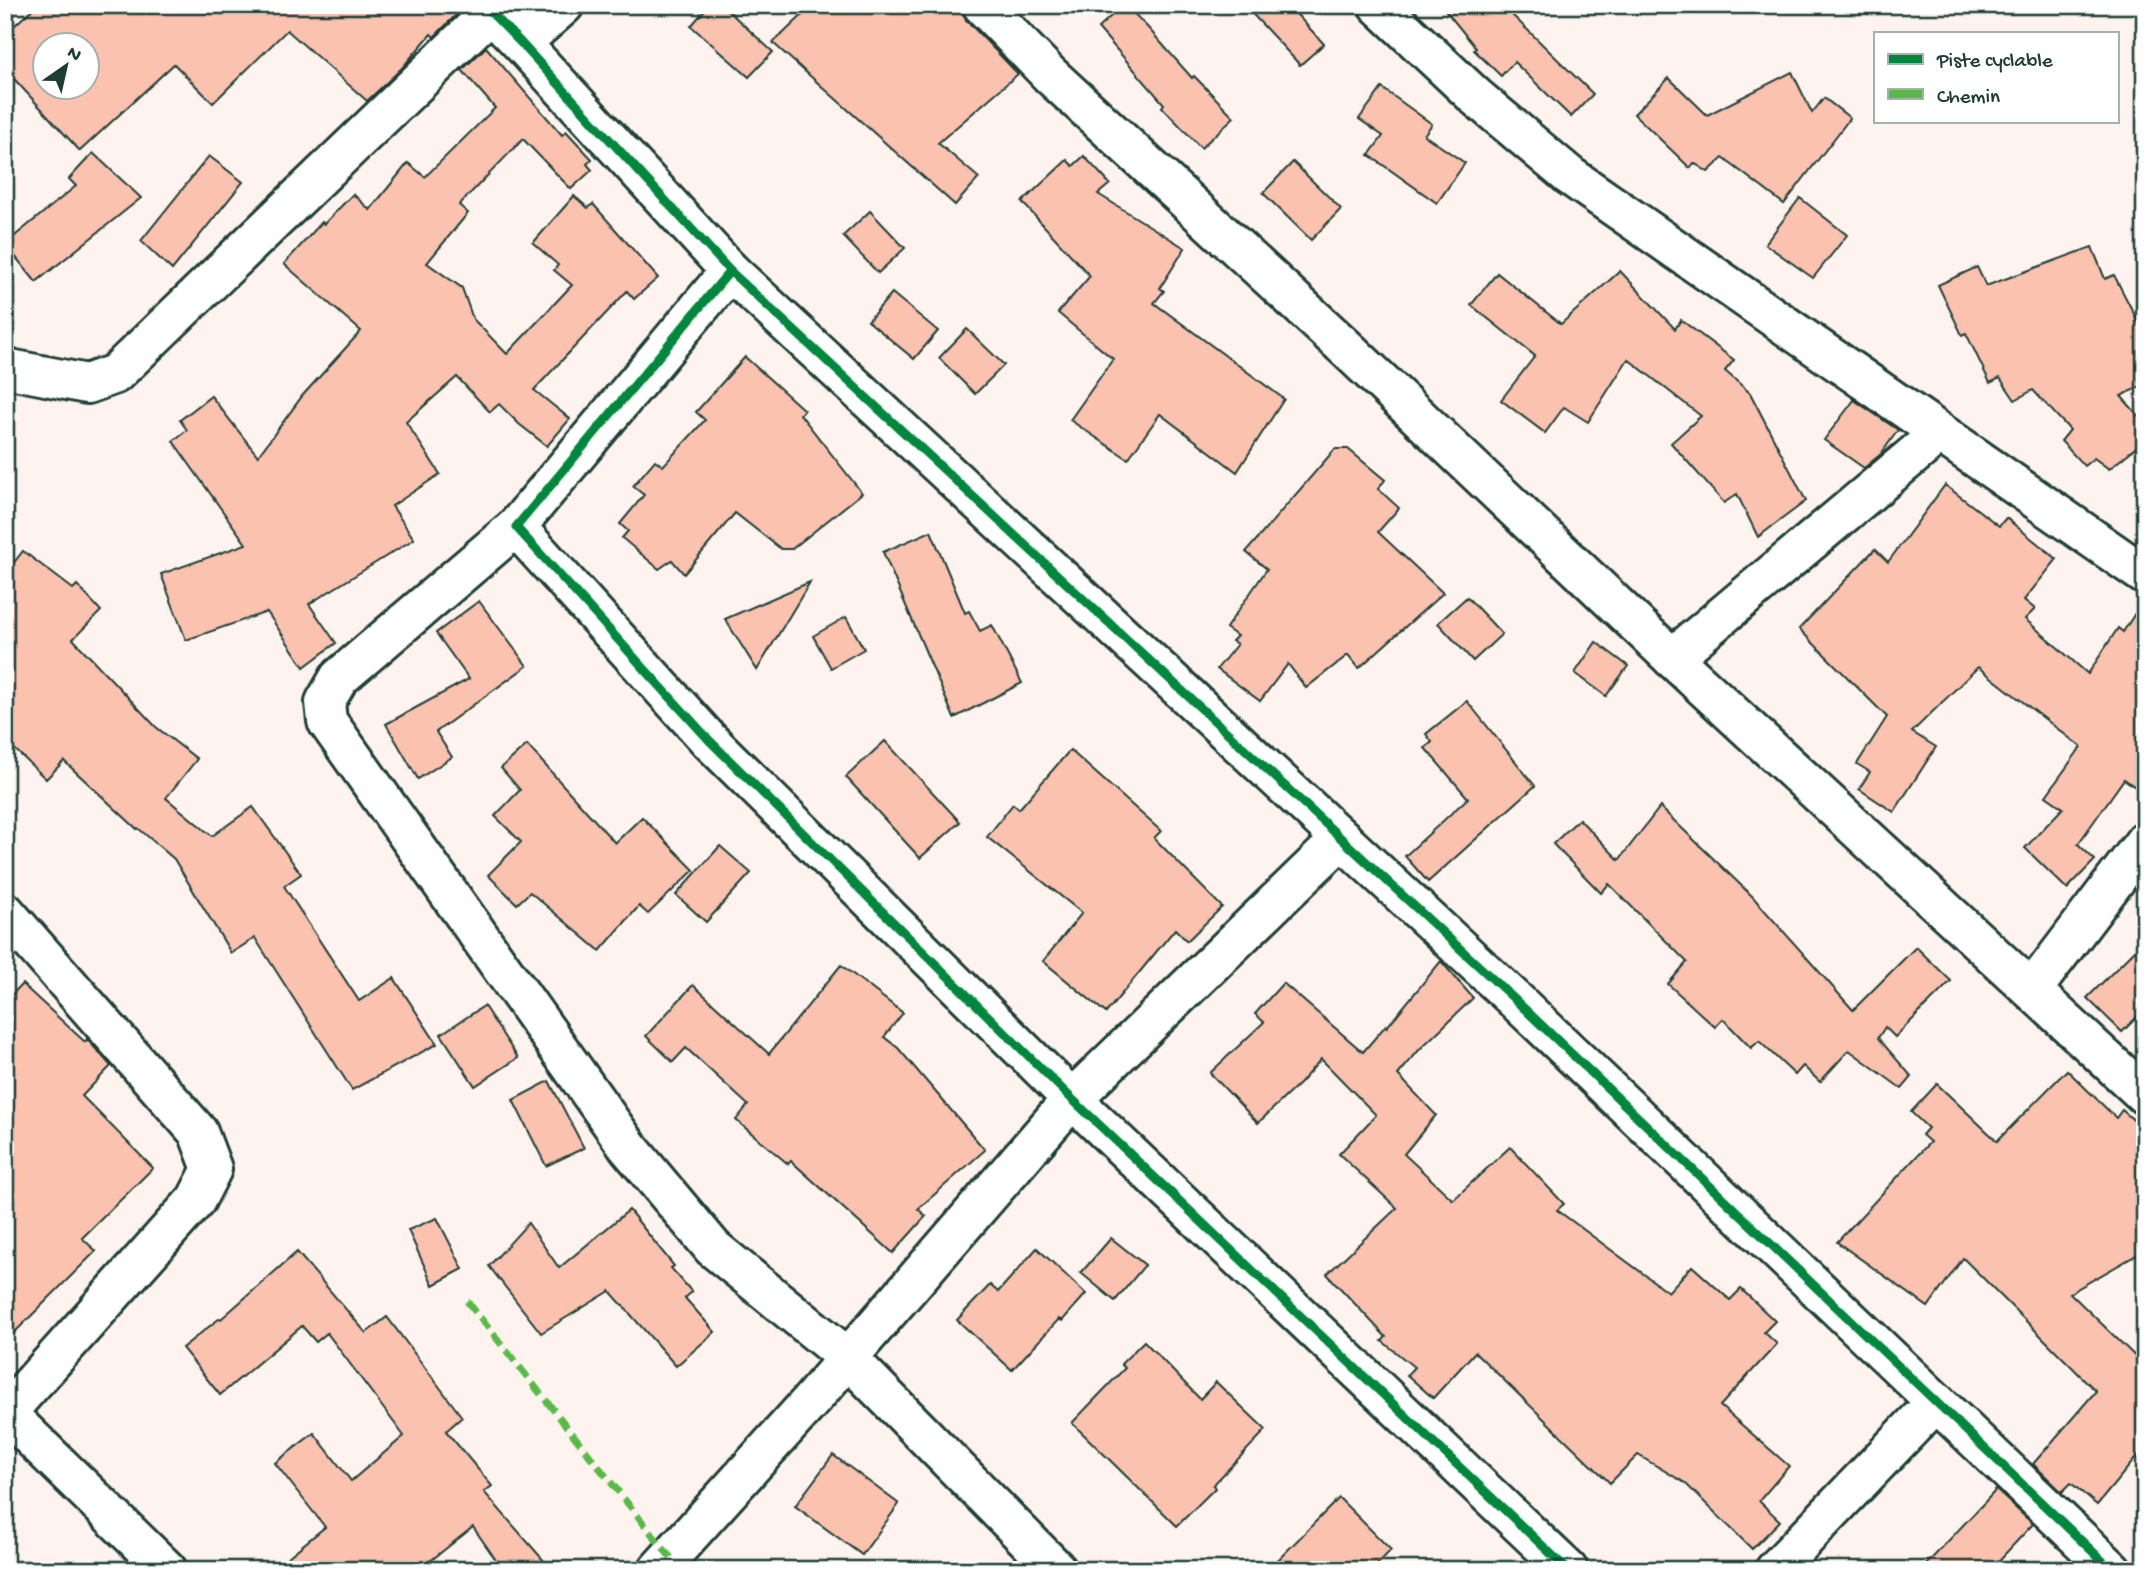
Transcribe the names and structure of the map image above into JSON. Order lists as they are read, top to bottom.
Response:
{
  "legend": ["Piste cyclable", "Chemin"],
  "north": "top right"
}
